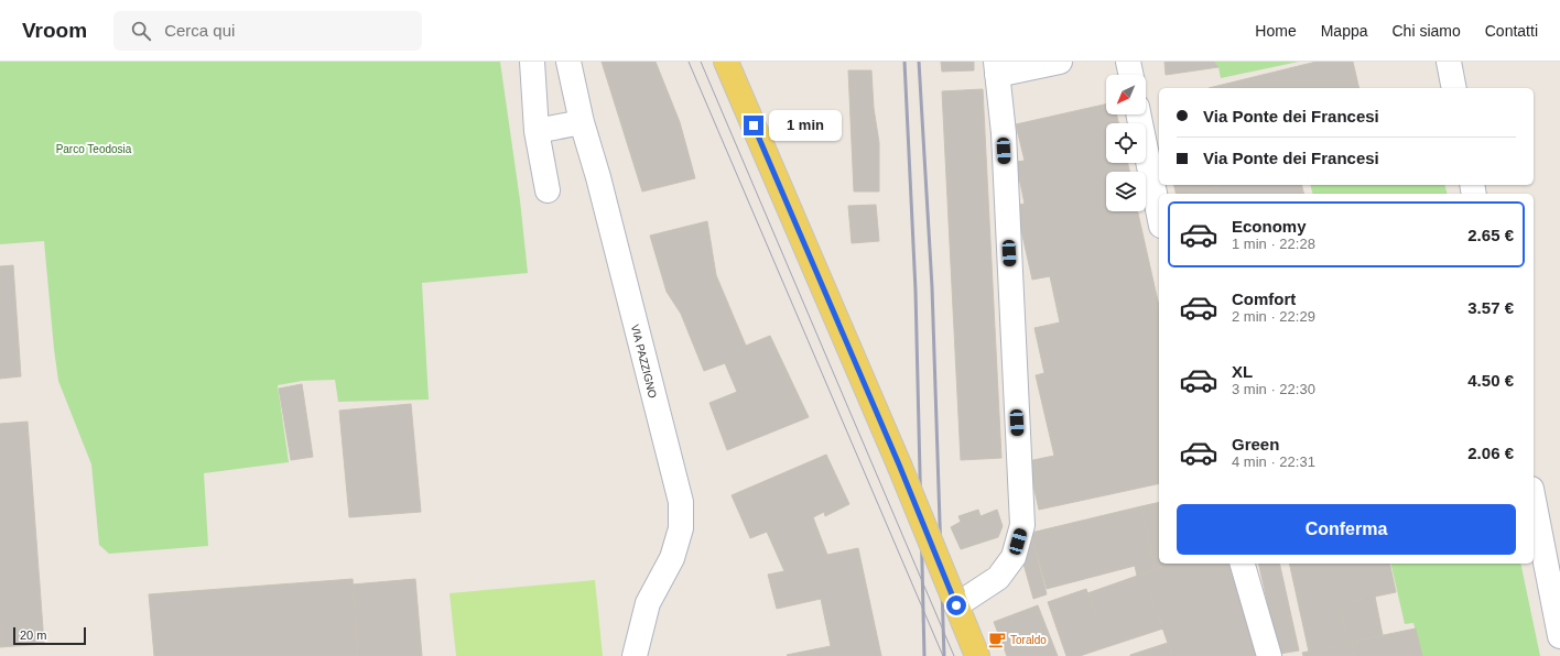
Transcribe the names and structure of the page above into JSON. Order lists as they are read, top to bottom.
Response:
{
  "streets": {
    "street": ["VIA PAZZIGNO"]
  },
  "parks": ["Parco Teodosia"],
  "places": {
    "cafe": ["Toraldo"]
  },
  "scale_bar": "20 m",
  "north": "bottom left",
  "page": {
    "header": "Vroom",
    "search": "Cerca qui",
    "nav": [
      "Home",
      "Mappa",
      "Chi siamo",
      "Contatti"
    ],
    "banner": ["Via Ponte dei Francesi", "Via Ponte dei Francesi"],
    "bubble": "1 min",
    "list": [
      {
        "name": "Economy",
        "note": "1 min · 22:28",
        "value": "2.65 €"
      },
      {
        "name": "Comfort",
        "note": "2 min · 22:29",
        "value": "3.57 €"
      },
      {
        "name": "XL",
        "note": "3 min · 22:30",
        "value": "4.50 €"
      },
      {
        "name": "Green",
        "note": "4 min · 22:31",
        "value": "2.06 €"
      }
    ],
    "buttons": "Conferma",
    "scale": "20 m"
  }
}
